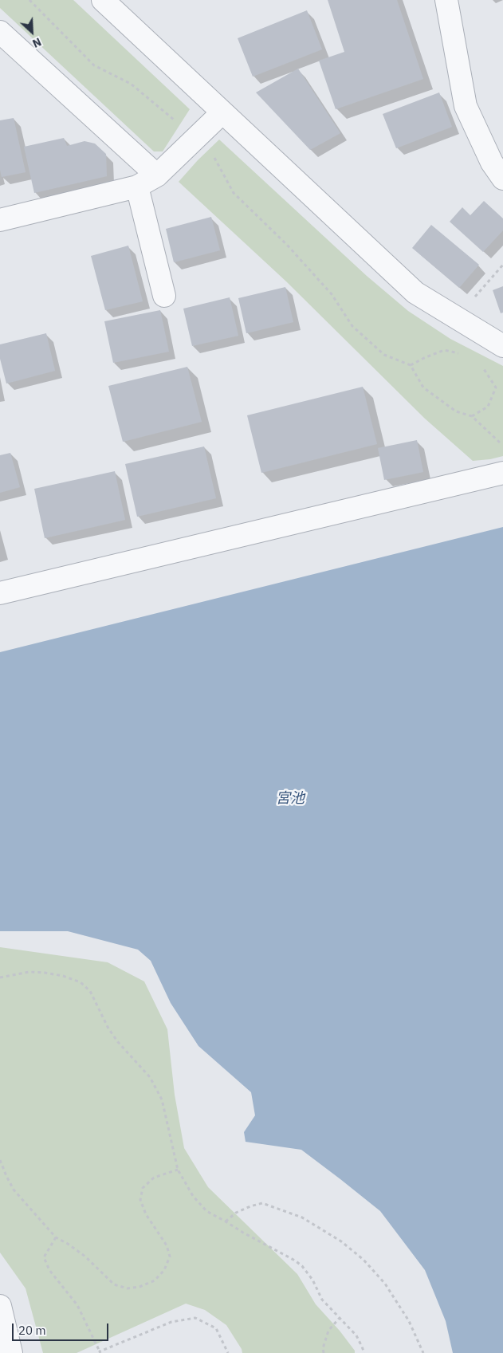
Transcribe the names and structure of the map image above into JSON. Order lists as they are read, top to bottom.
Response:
{
  "water": ["宮池"],
  "scale_bar": "20 m",
  "north": "bottom right"
}
